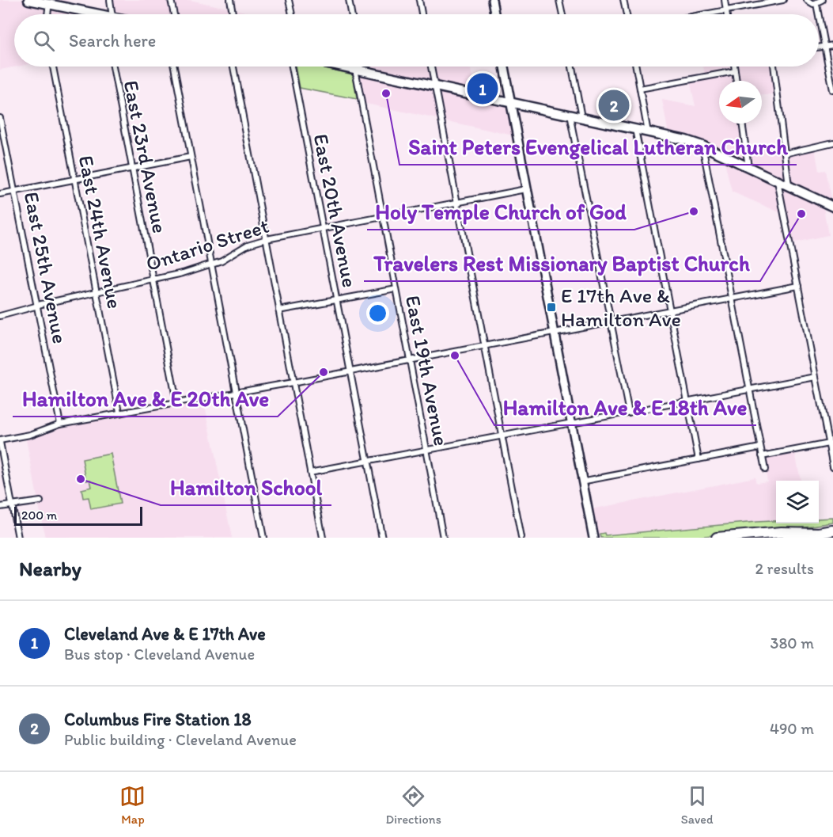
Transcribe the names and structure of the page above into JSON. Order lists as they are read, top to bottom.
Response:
{
  "streets": {
    "street": [
      "East 23rd Avenue",
      "East 20th Avenue",
      "East 24th Avenue",
      "Ontario Street",
      "East 25th Avenue",
      "East 19th Avenue"
    ]
  },
  "crossings": [
    ["East 23rd Avenue", "Ontario Street"],
    ["East 20th Avenue", "Ontario Street"],
    ["East 24th Avenue", "Ontario Street"],
    ["Ontario Street", "East 25th Avenue"],
    ["Ontario Street", "East 19th Avenue"]
  ],
  "places": {
    "other": [
      "Saint Peters Evengelical Lutheran Church",
      "Holy Temple Church of God",
      "Travelers Rest Missionary Baptist Church",
      "Hamilton Ave & E 18th Ave",
      "Hamilton Ave & E 20th Ave",
      "Hamilton School"
    ],
    "transit": ["E 17th Ave & Hamilton Ave"]
  },
  "scale_bar": "200 m",
  "north": "left",
  "page": {
    "search": "Search here",
    "pins": ["1", "2"],
    "scale": "200 m",
    "heading": ["Nearby", "2 results"],
    "list": [
      {
        "mark": "1",
        "name": "Cleveland Ave & E 17th Ave",
        "note": "Bus stop · Cleveland Avenue",
        "value": "380 m"
      },
      {
        "mark": "2",
        "name": "Columbus Fire Station 18",
        "note": "Public building · Cleveland Avenue",
        "value": "490 m"
      }
    ],
    "nav": ["Map", "Directions", "Saved"]
  }
}
